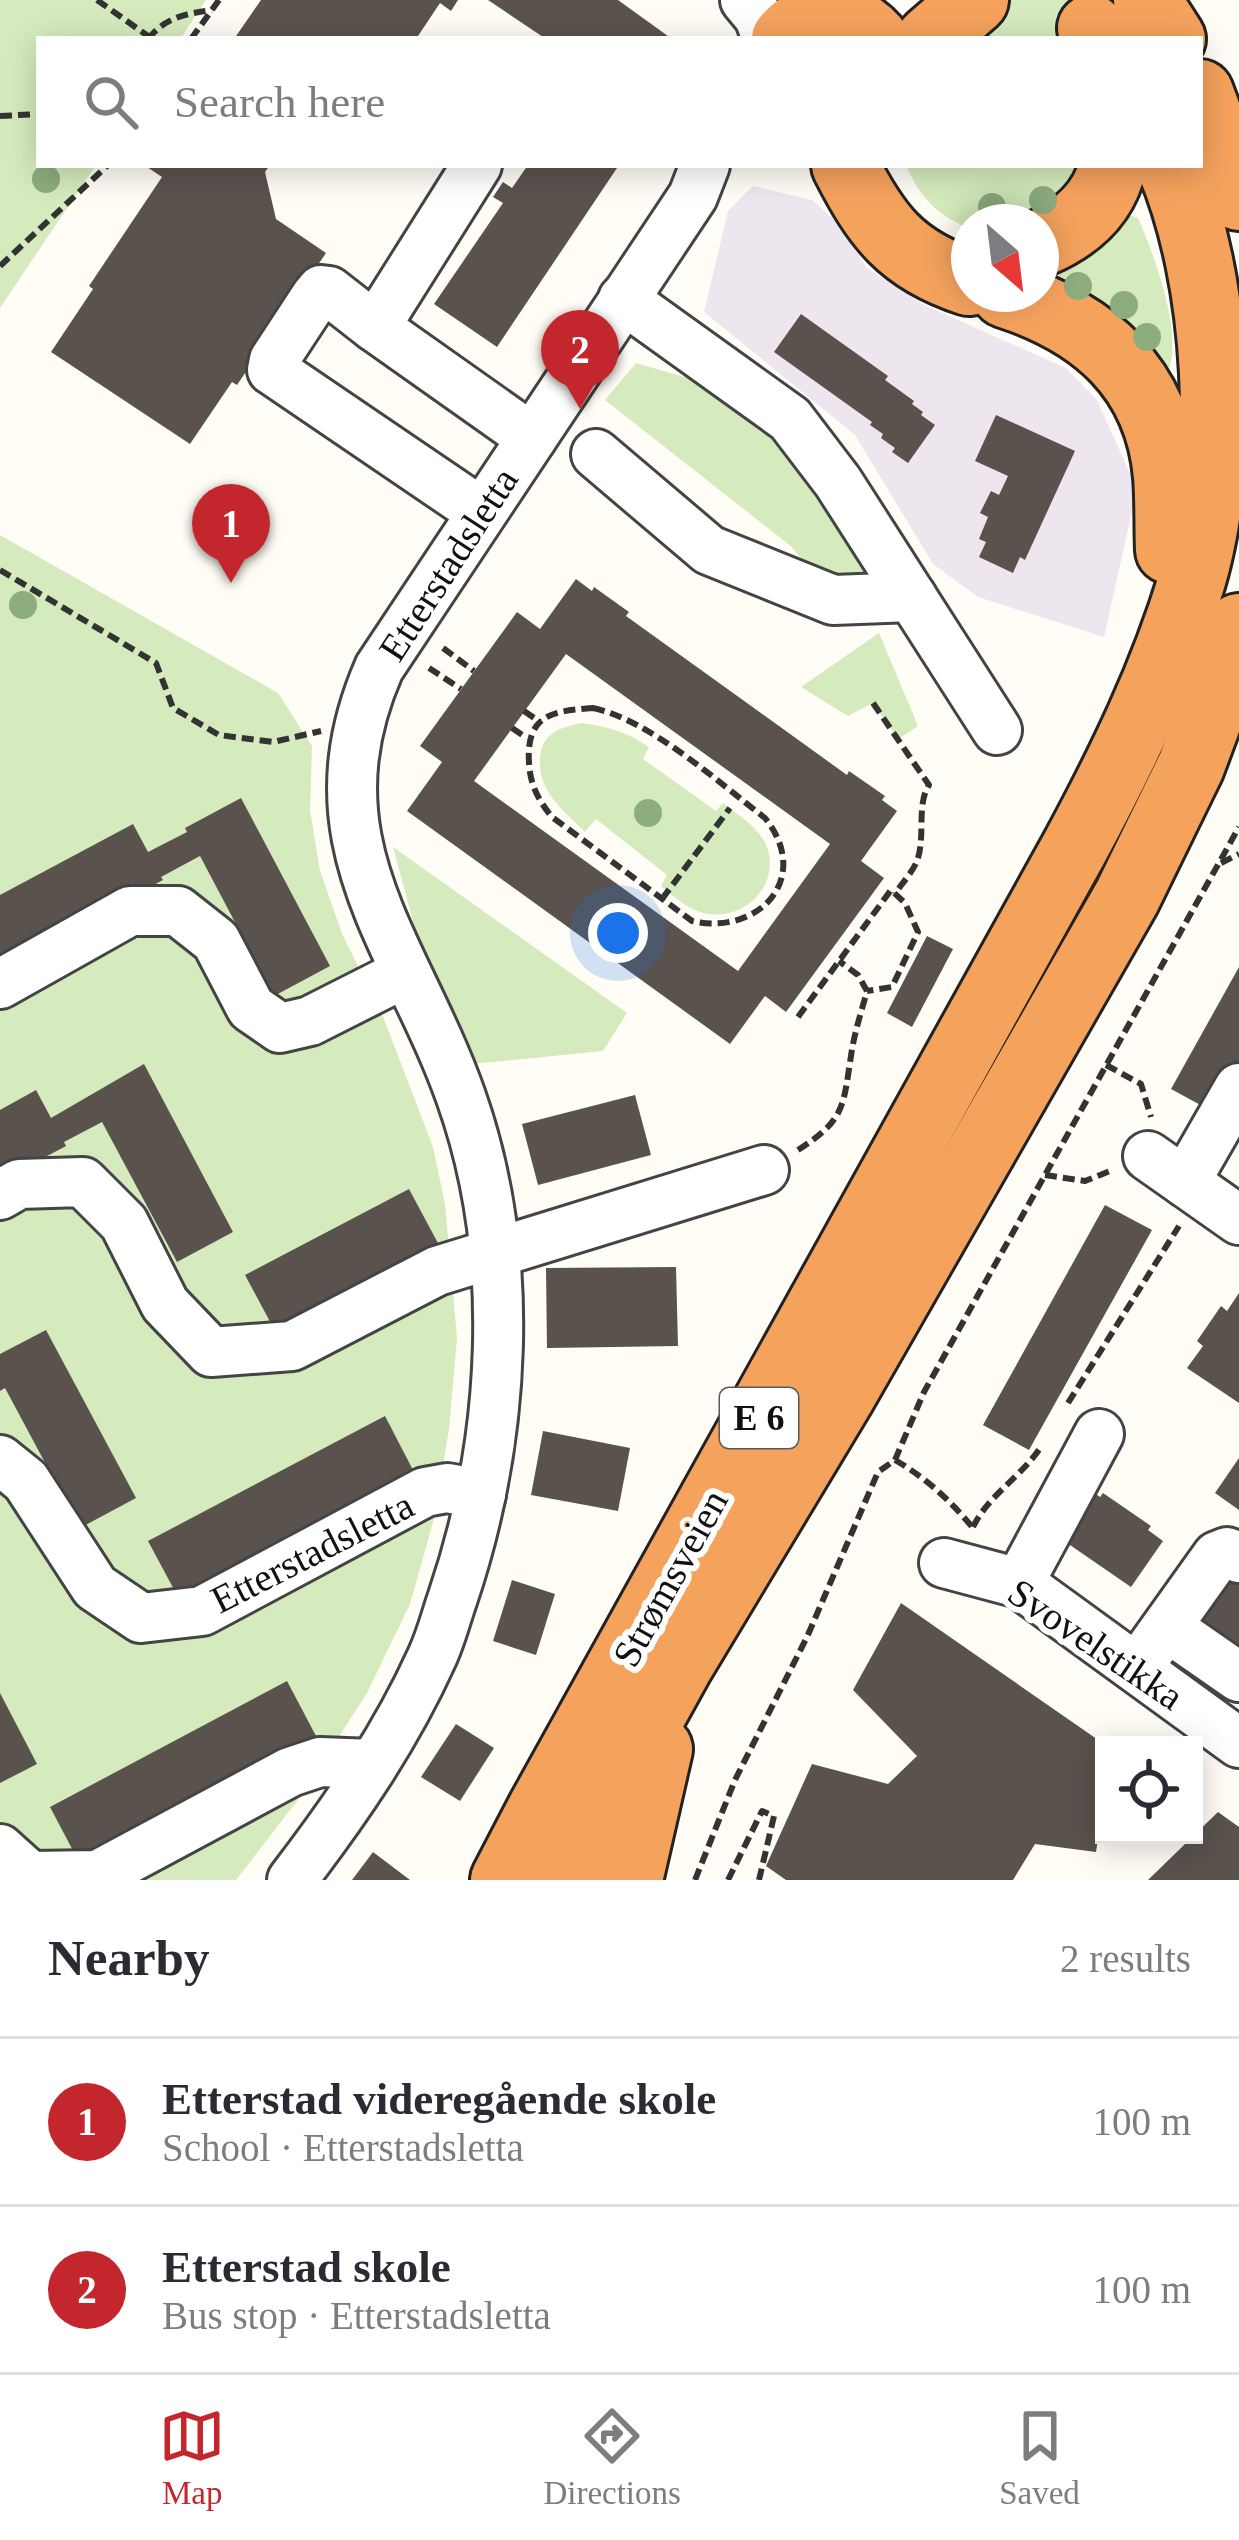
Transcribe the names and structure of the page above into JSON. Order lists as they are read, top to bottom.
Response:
{
  "streets": {
    "highway": ["E 6", "Strømsveien"],
    "street": ["Etterstadsletta", "Svovelstikka"]
  },
  "crossings": [
    ["E 6", "Strømsveien"]
  ],
  "north": "bottom right",
  "page": {
    "search": "Search here",
    "pins": ["2", "1"],
    "heading": ["Nearby", "2 results"],
    "list": [
      {
        "mark": "1",
        "name": "Etterstad videregående skole",
        "note": "School · Etterstadsletta",
        "value": "100 m"
      },
      {
        "mark": "2",
        "name": "Etterstad skole",
        "note": "Bus stop · Etterstadsletta",
        "value": "100 m"
      }
    ],
    "nav": ["Map", "Directions", "Saved"]
  }
}
